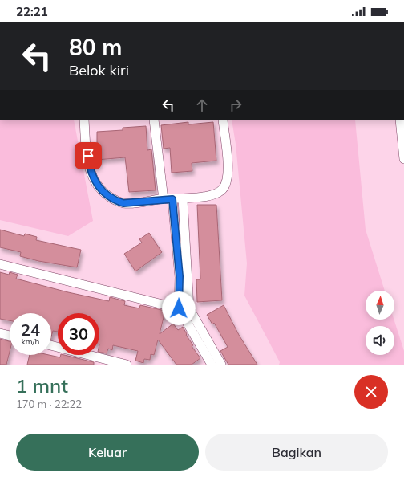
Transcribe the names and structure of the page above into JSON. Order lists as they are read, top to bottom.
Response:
{
  "north": "top",
  "page": {
    "status": "22:21",
    "turn": ["80 m", "Belok kiri"],
    "speed": "24 km/h",
    "limit": "30",
    "heading": ["1 mnt", "170 m · 22:22"],
    "buttons": ["Keluar", "Bagikan"]
  }
}
